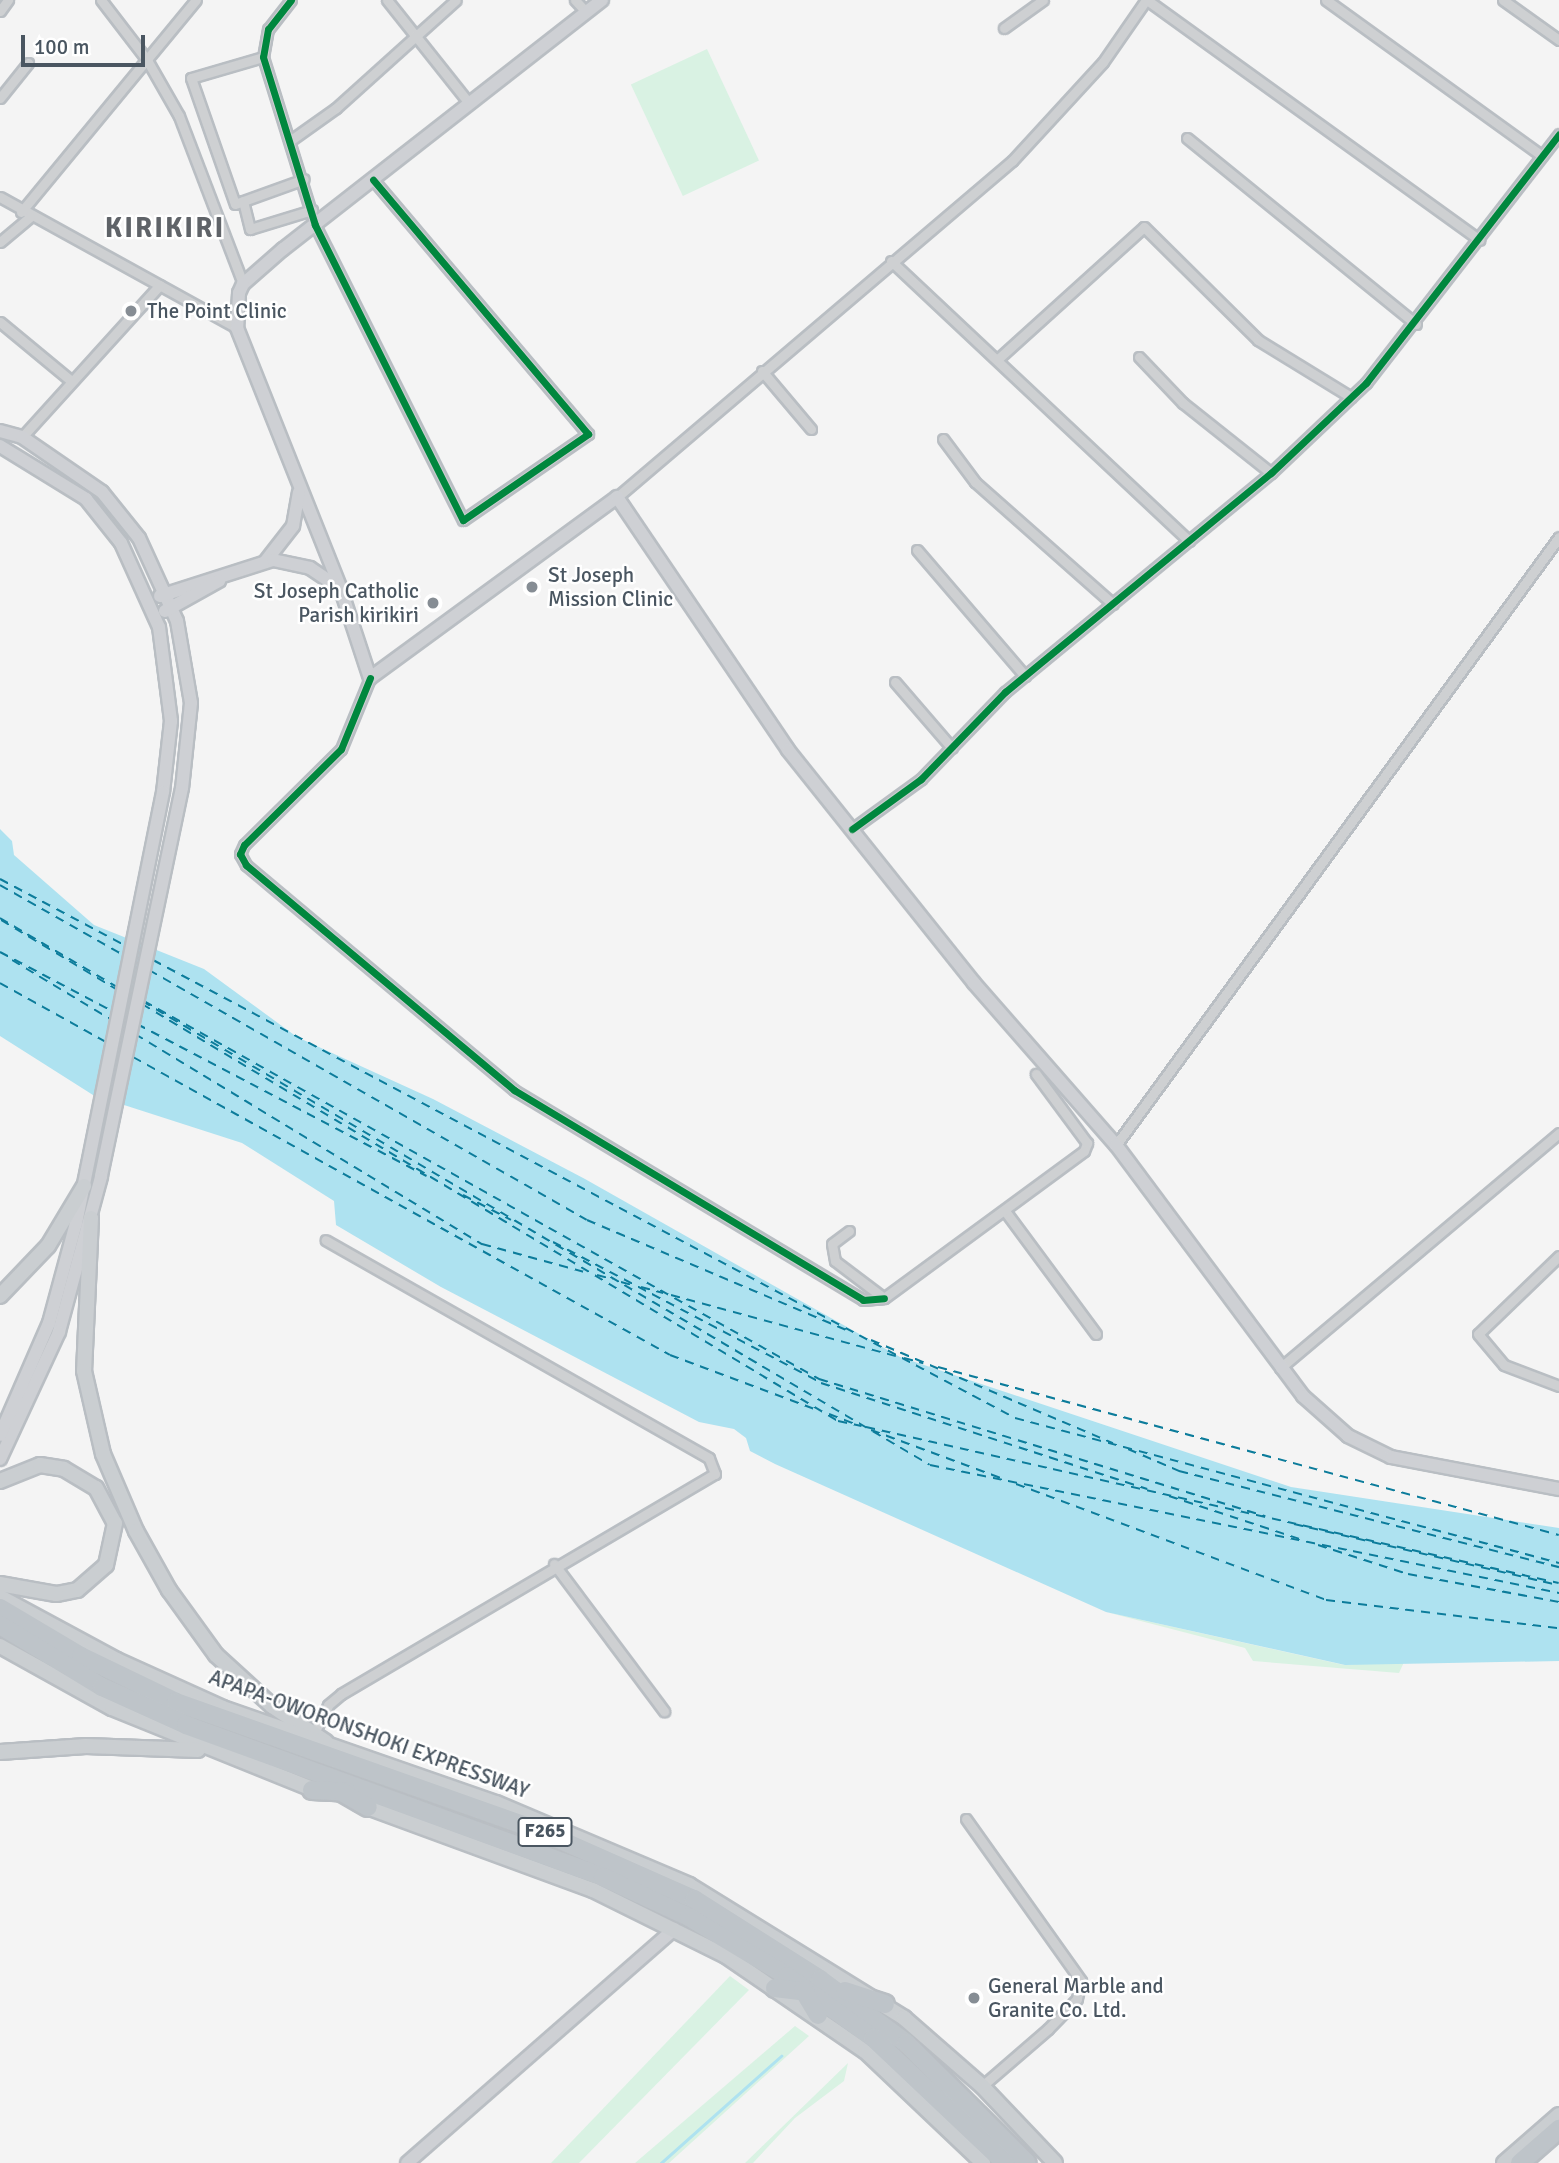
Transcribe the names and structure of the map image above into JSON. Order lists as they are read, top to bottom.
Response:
{
  "streets": {
    "highway": ["APAPA-OWORONSHOKI EXPRESSWAY", "F265"]
  },
  "districts": ["KIRIKIRI"],
  "places": [
    "The Point Clinic",
    "St Joseph Mission Clinic",
    "St Joseph Catholic Parish kirikiri",
    "General Marble and Granite Co. Ltd."
  ],
  "scale_bar": "100 m"
}
